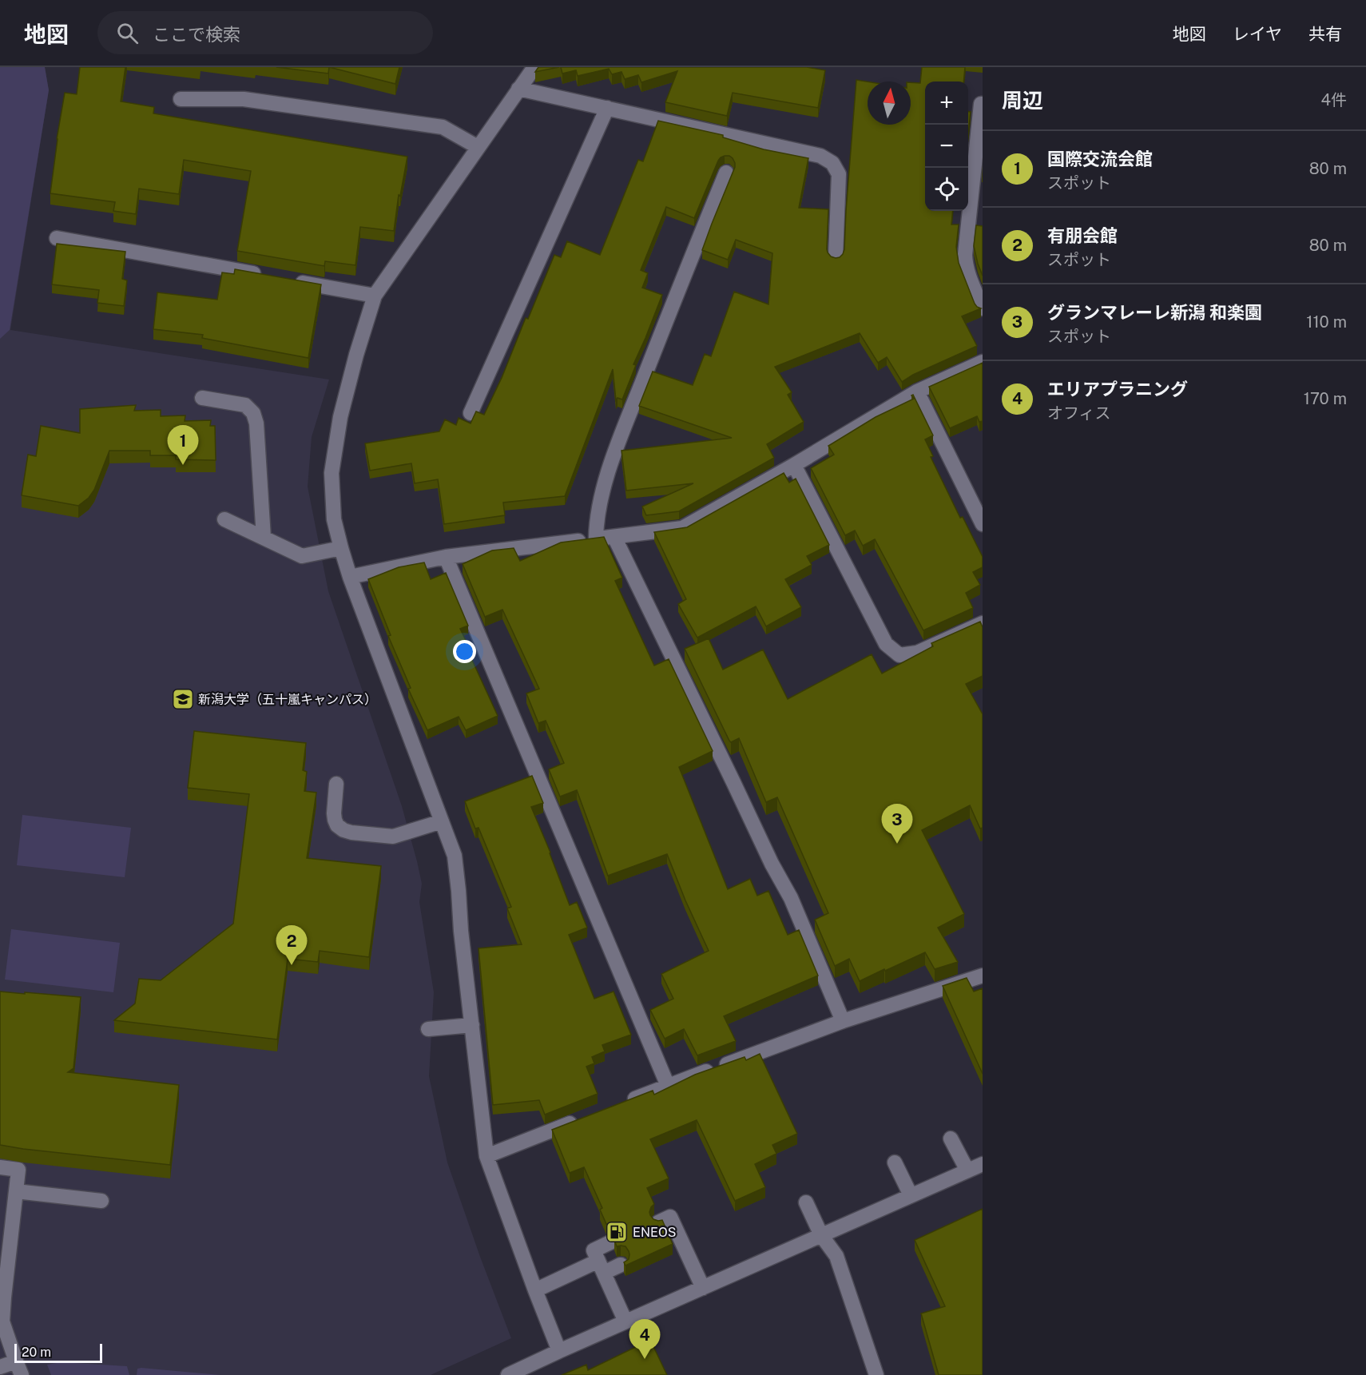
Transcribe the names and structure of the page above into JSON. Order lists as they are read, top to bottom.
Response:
{
  "places": {
    "school or university": ["新潟大学（五十嵐キャンパス）"],
    "fuel station": ["ENEOS"]
  },
  "scale_bar": "20 m",
  "north": "top",
  "page": {
    "header": "地図",
    "search": "ここで検索",
    "nav": ["地図", "レイヤ", "共有"],
    "heading": ["周辺", "4件"],
    "map_buttons": ["+", "−"],
    "list": [
      {
        "mark": "1",
        "name": "国際交流会館",
        "note": "スポット",
        "value": "80 m"
      },
      {
        "mark": "2",
        "name": "有朋会館",
        "note": "スポット",
        "value": "80 m"
      },
      {
        "mark": "3",
        "name": "グランマレーレ新潟 和楽園",
        "note": "スポット",
        "value": "110 m"
      },
      {
        "mark": "4",
        "name": "エリアプラニング",
        "note": "オフィス",
        "value": "170 m"
      }
    ],
    "pins": [
      "1",
      "3",
      "2",
      "4"
    ],
    "scale": "20 m"
  }
}
